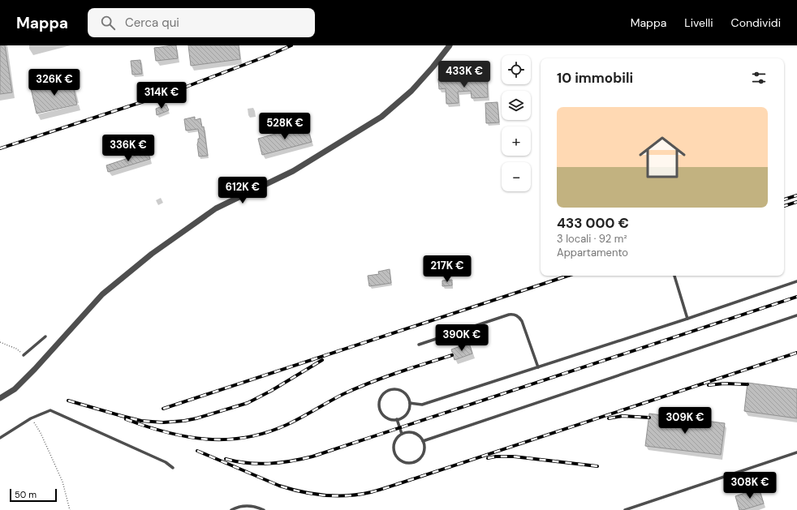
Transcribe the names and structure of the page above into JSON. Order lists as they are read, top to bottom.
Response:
{
  "scale_bar": "50 m",
  "page": {
    "header": "Mappa",
    "search": "Cerca qui",
    "nav": ["Mappa", "Livelli", "Condividi"],
    "map_buttons": ["+", "−"],
    "heading": "10 immobili",
    "price": [
      "433K €",
      "326K €",
      "314K €",
      "528K €",
      "336K €",
      "612K €",
      "217K €",
      "390K €",
      "309K €",
      "308K €"
    ],
    "list": [
      {
        "name": "433 000 €",
        "note": "3 locali · 92 m² · Appartamento"
      }
    ],
    "scale": "50 m"
  }
}
